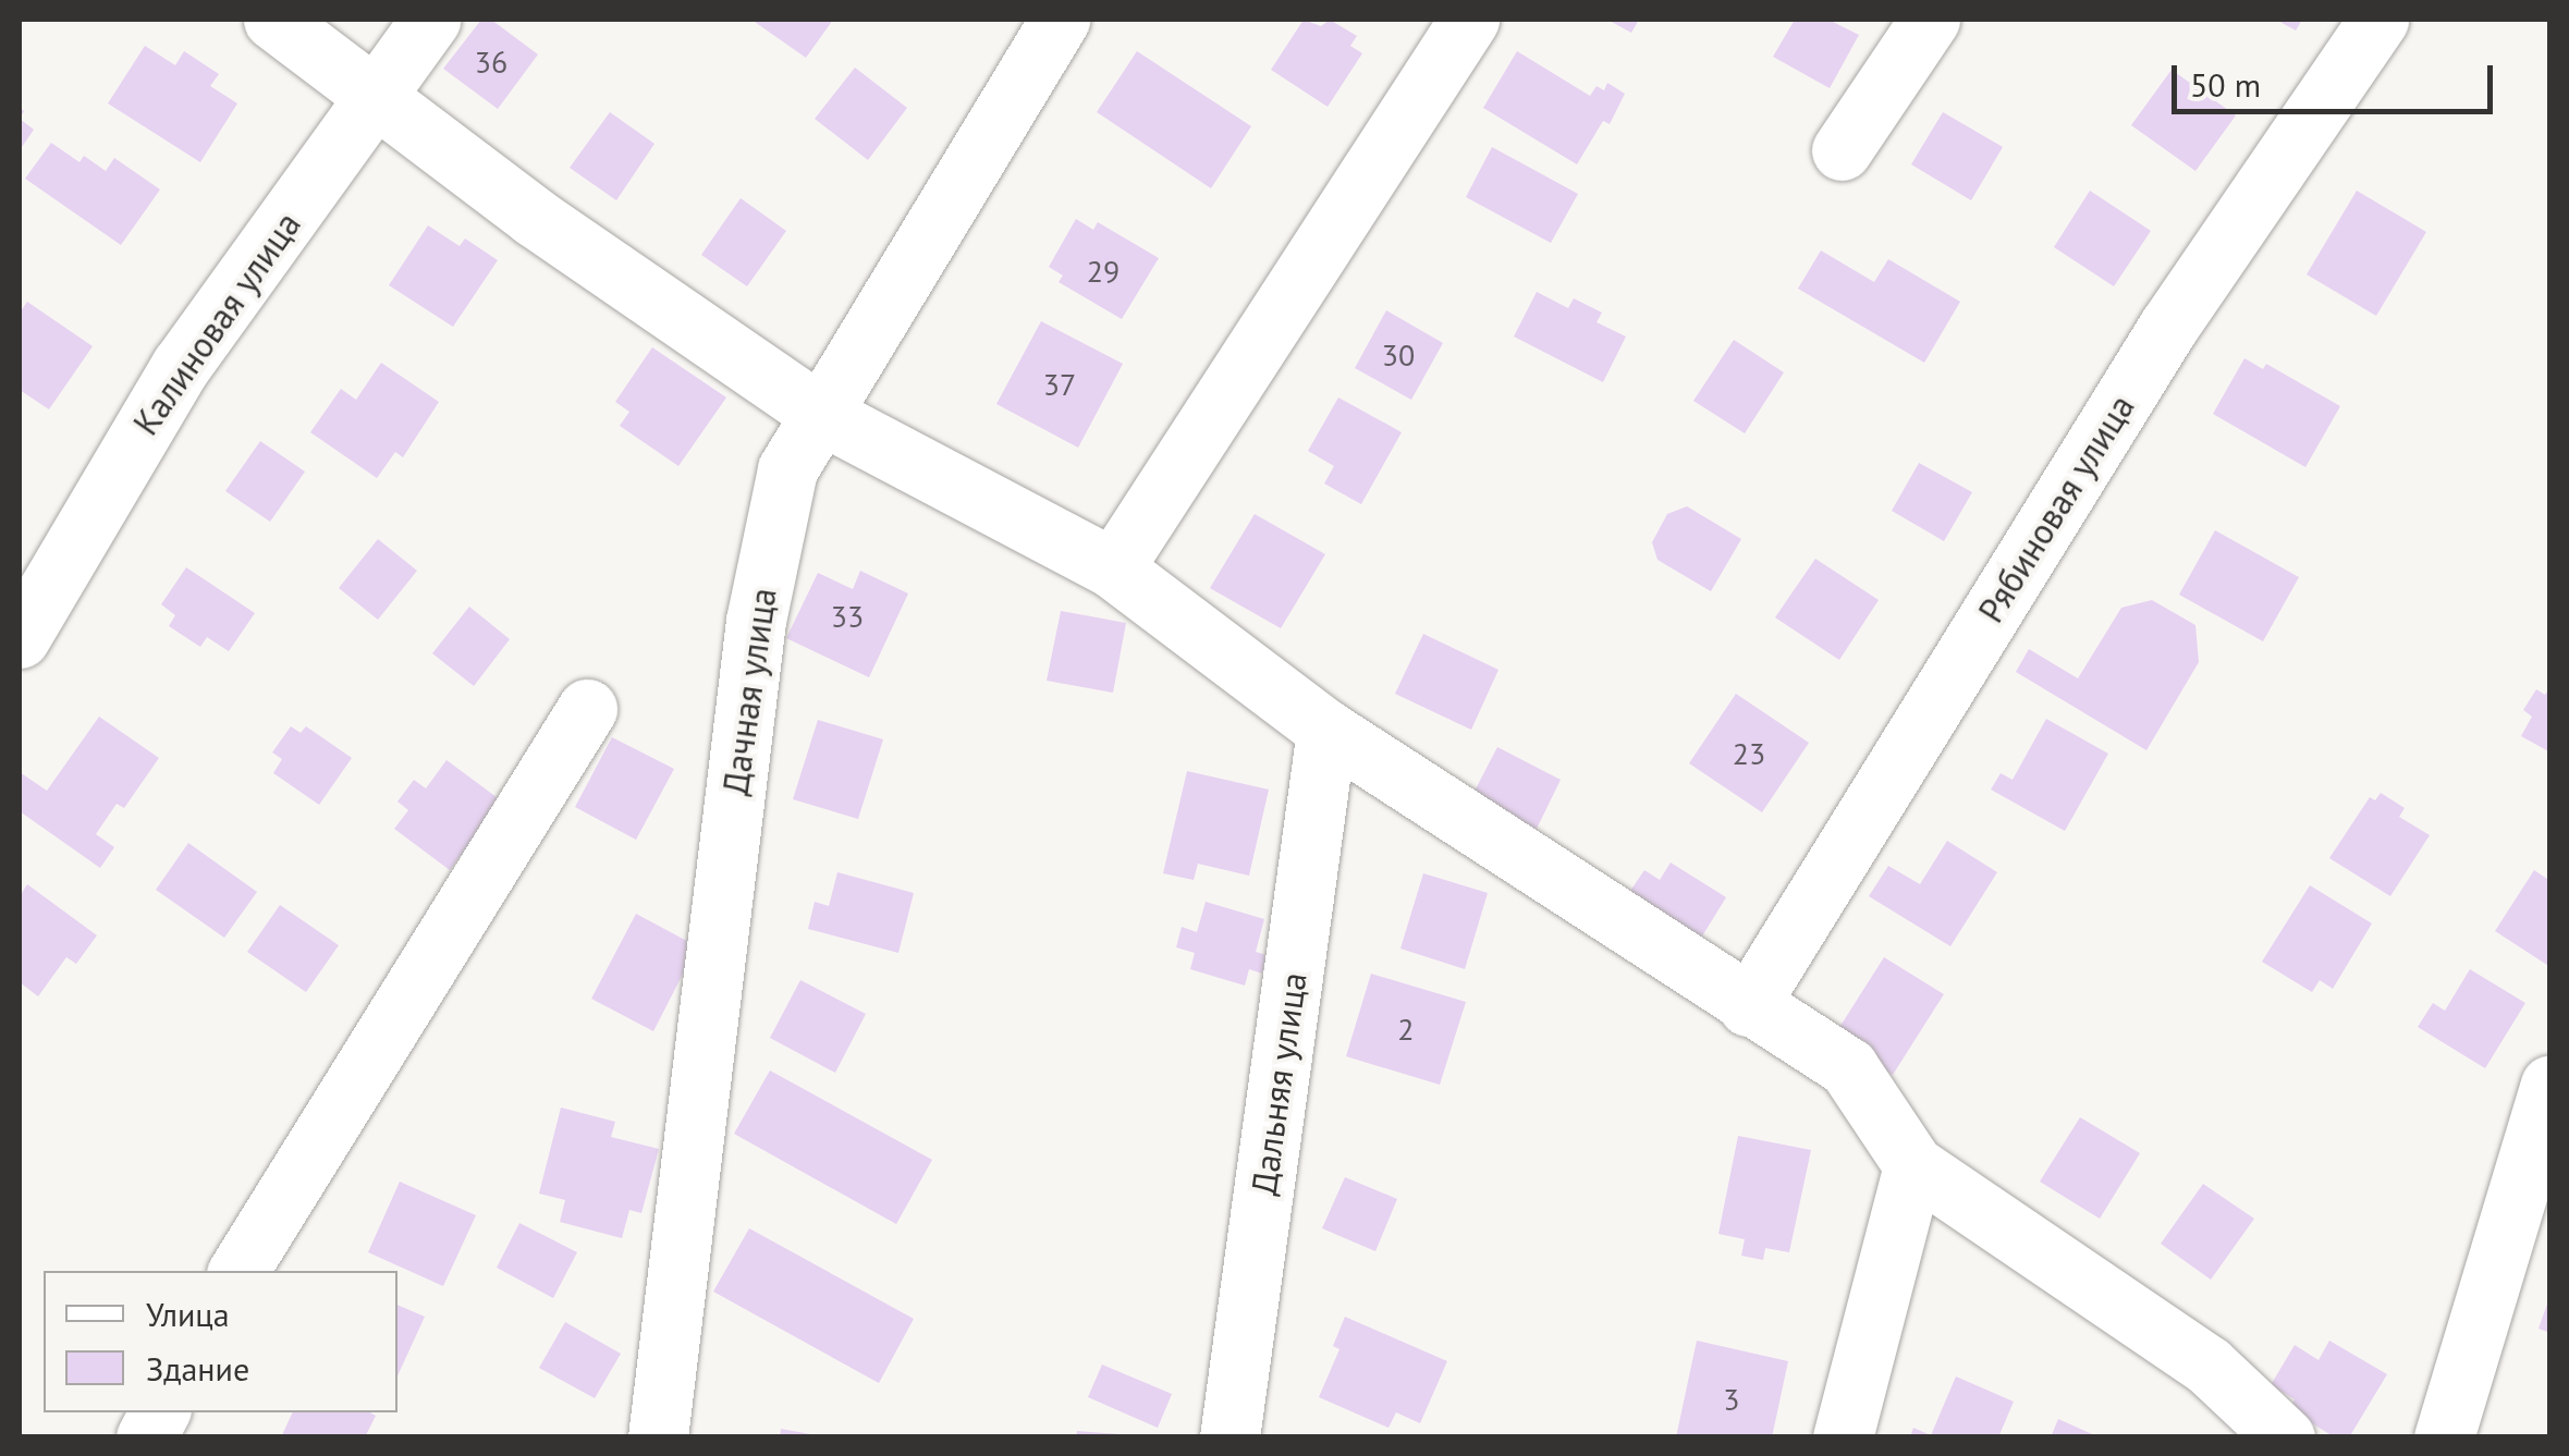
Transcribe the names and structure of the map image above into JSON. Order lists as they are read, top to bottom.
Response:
{
  "streets": {
    "street": [
      "Калиновая улица",
      "Рябиновая улица",
      "Дачная улица",
      "Дальняя улица"
    ]
  },
  "house_numbers": [
    "36",
    "29",
    "30",
    "37",
    "33",
    "23",
    "2",
    "3"
  ],
  "legend": ["Улица", "Здание"],
  "scale_bar": "50 m"
}
